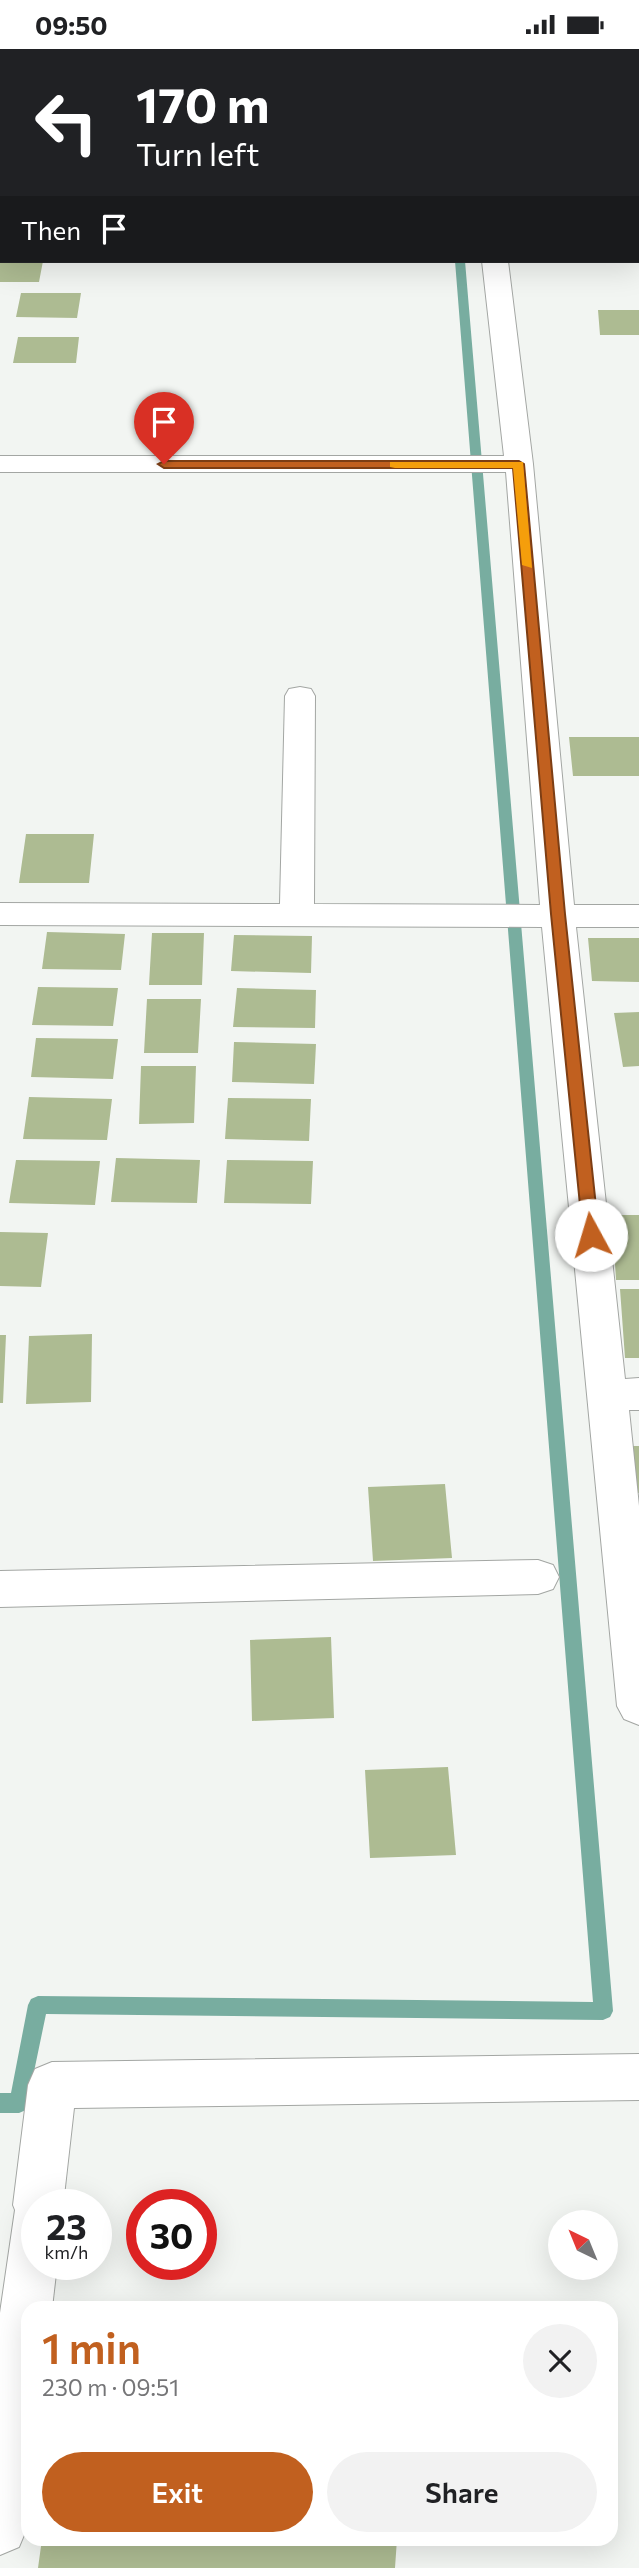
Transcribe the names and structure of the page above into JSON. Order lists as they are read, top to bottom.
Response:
{
  "north": "top left",
  "page": {
    "status": "09:50",
    "turn": ["170 m", "Turn left"],
    "then": "Then",
    "speed": "23 km/h",
    "limit": "30",
    "heading": ["1 min", "230 m · 09:51"],
    "buttons": ["Exit", "Share"]
  }
}
